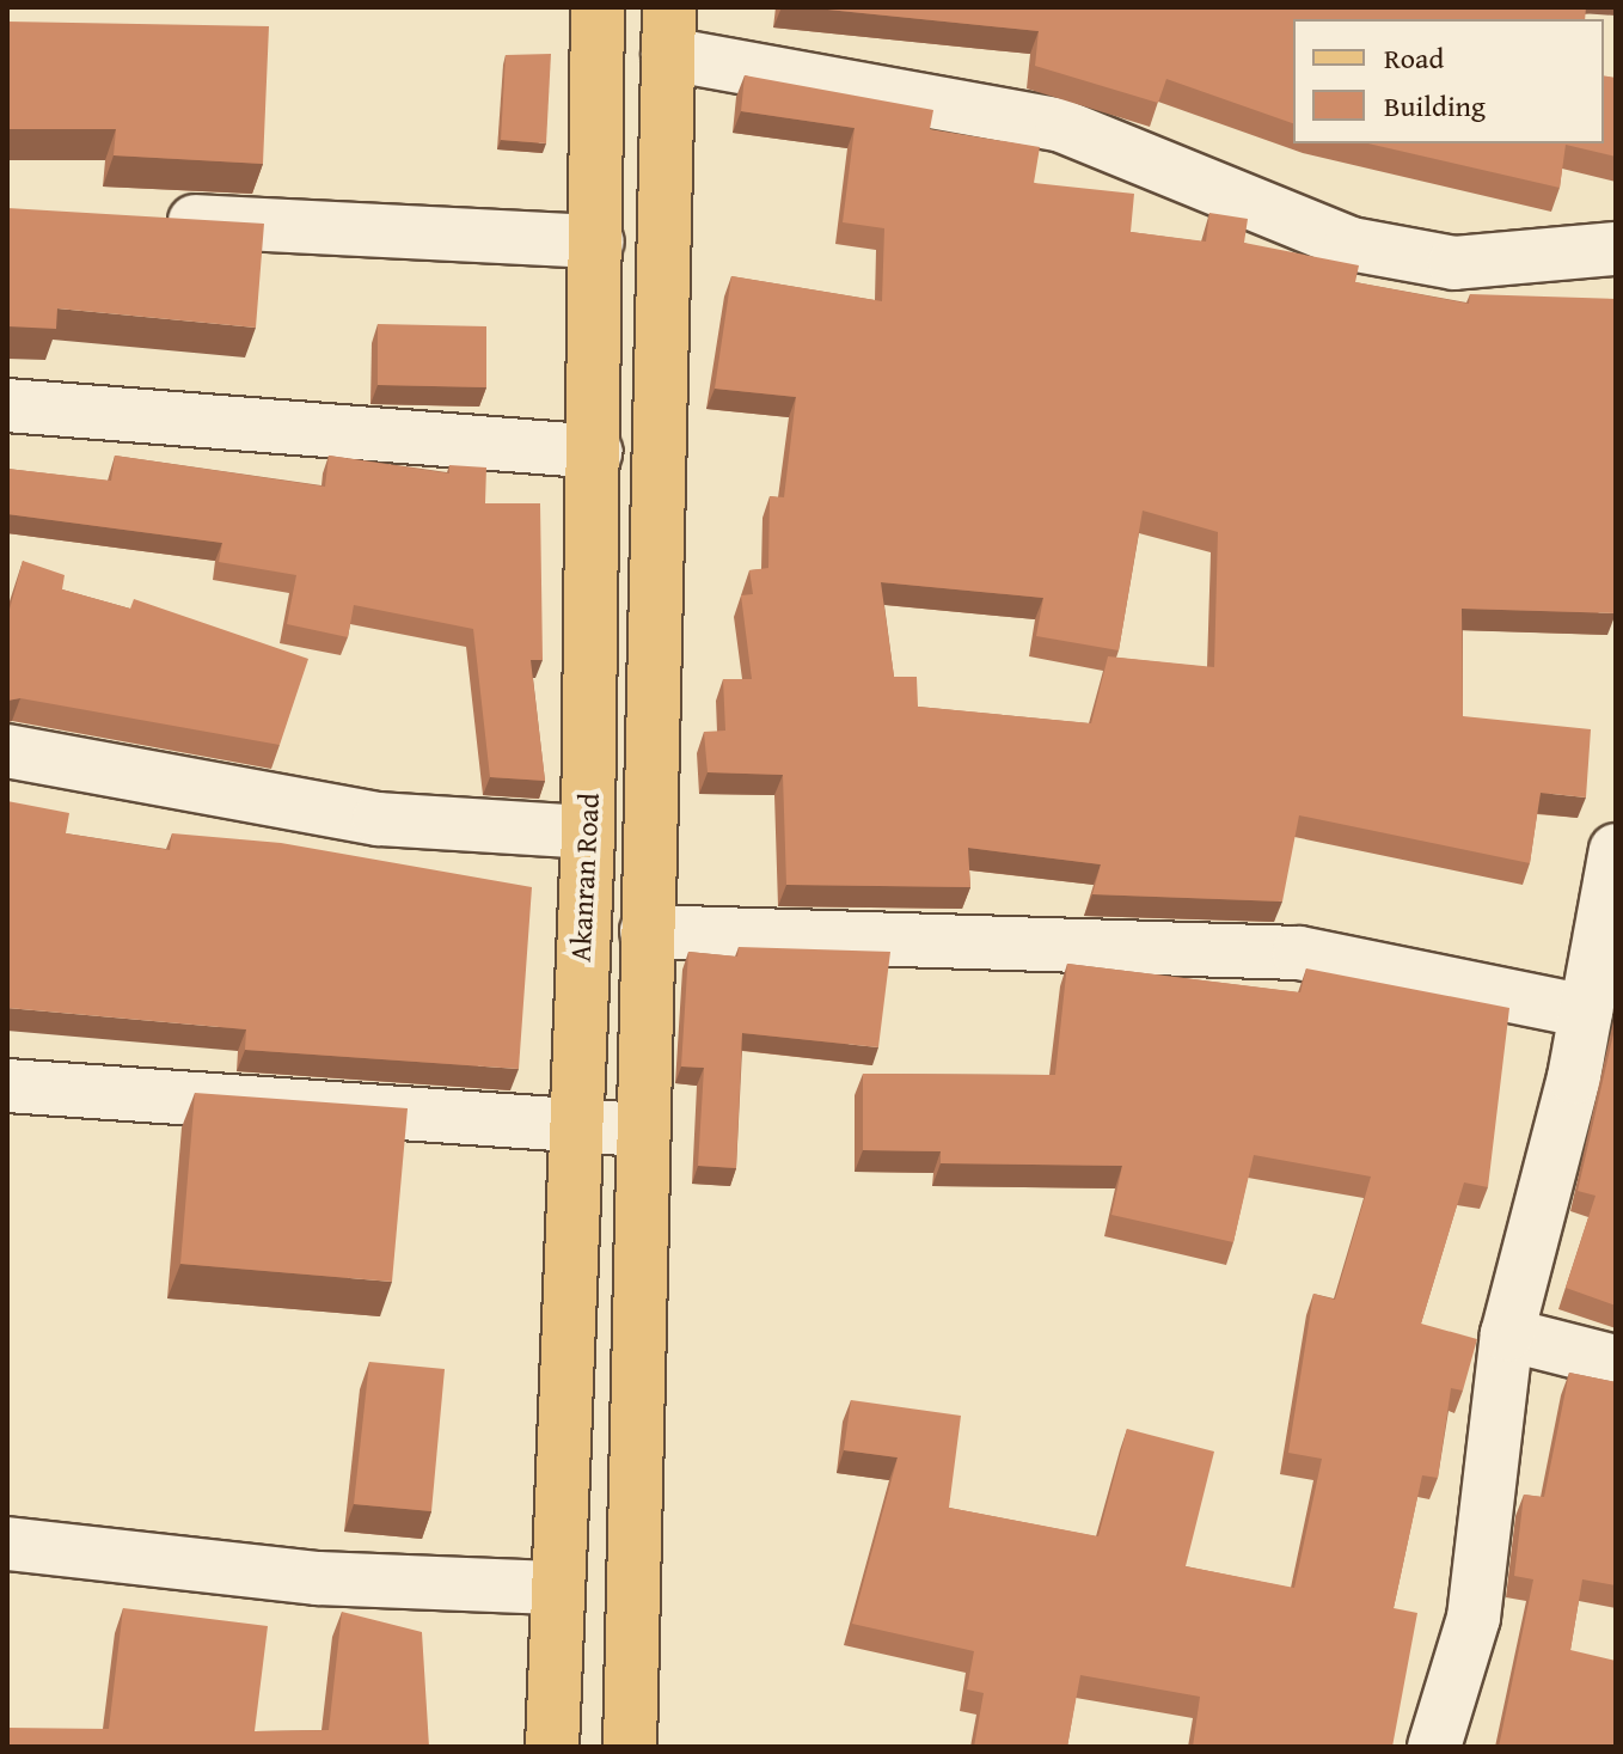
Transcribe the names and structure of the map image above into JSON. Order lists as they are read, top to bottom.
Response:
{
  "streets": {
    "main road": ["Akanran Road"]
  },
  "legend": ["Road", "Building"]
}
